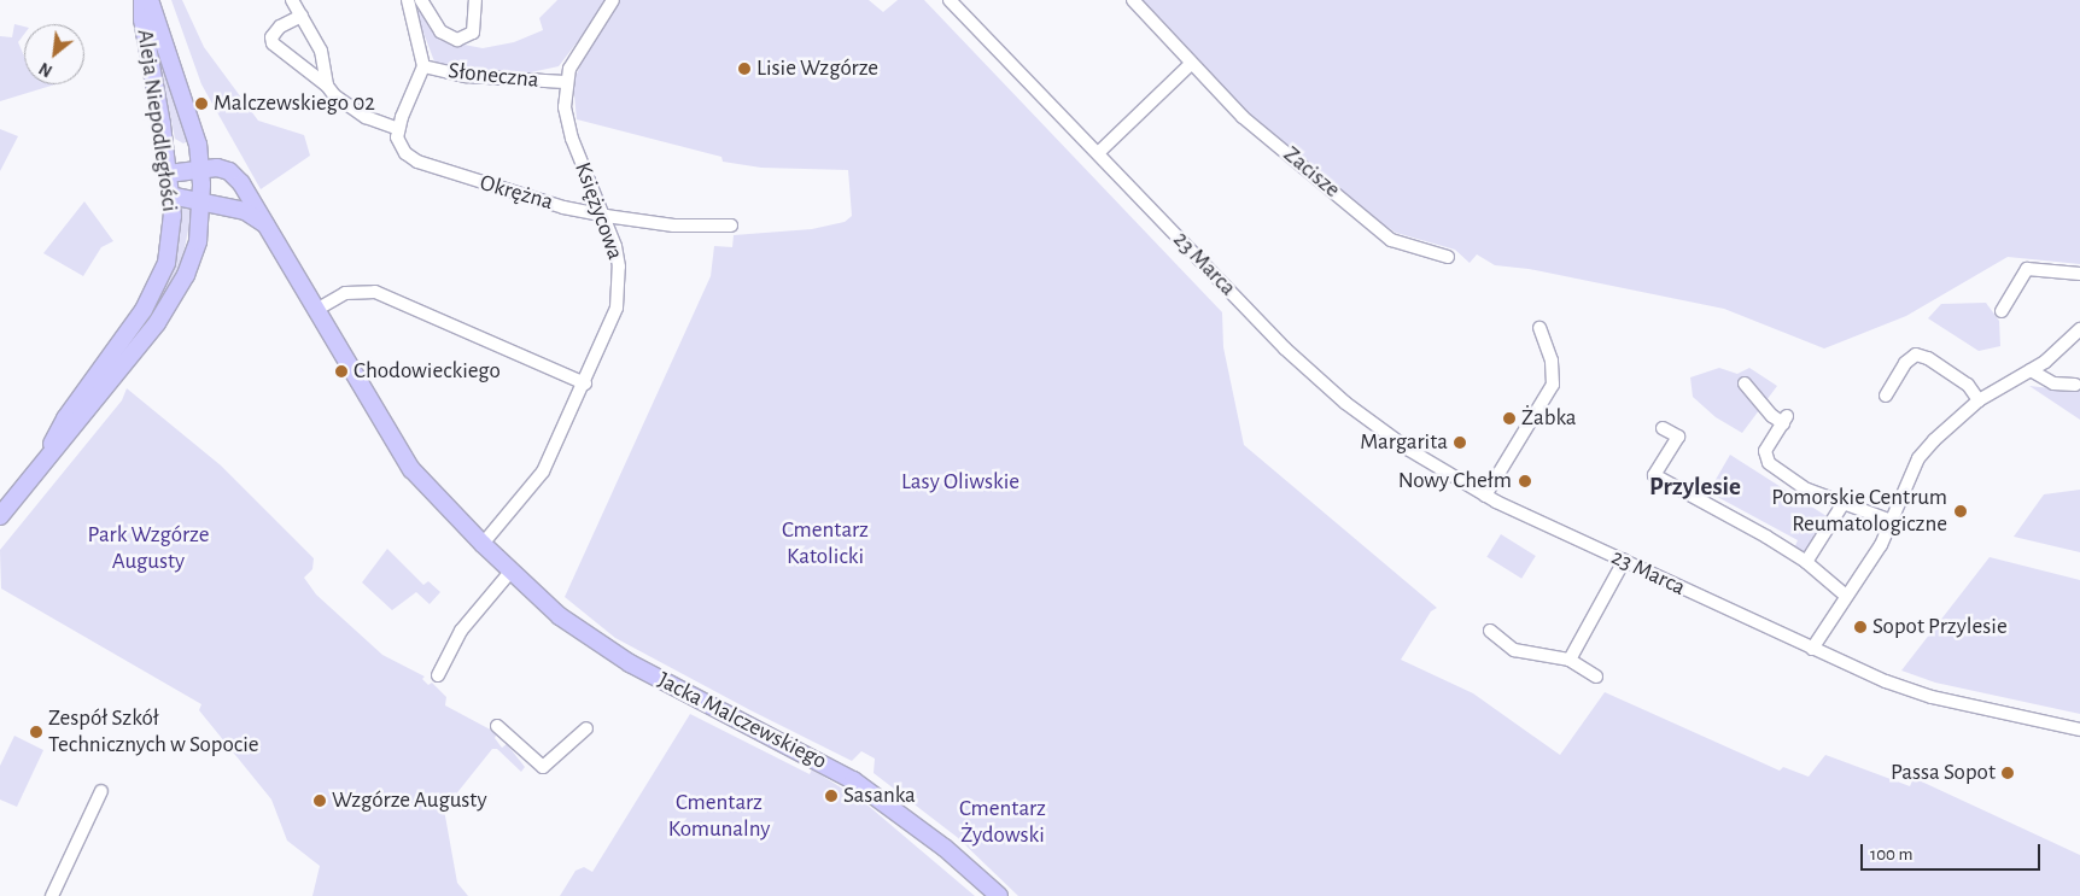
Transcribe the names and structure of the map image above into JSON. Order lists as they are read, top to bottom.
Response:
{
  "streets": {
    "main road": ["Aleja Niepodległości", "Jacka Malczewskiego"],
    "street": [
      "Słoneczna",
      "Zacisze",
      "Okrężna",
      "Księżycowa",
      "23 Marca"
    ]
  },
  "crossings": [
    ["Słoneczna", "Księżycowa"],
    ["Aleja Niepodległości", "Jacka Malczewskiego"],
    ["Okrężna", "Księżycowa"],
    ["Księżycowa", "Jacka Malczewskiego"]
  ],
  "districts": ["Przylesie"],
  "parks": [
    "Lasy Oliwskie",
    "Cmentarz Katolicki",
    "Park Wzgórze Augusty",
    "Cmentarz Komunalny",
    "Cmentarz Żydowski"
  ],
  "places": [
    "Lisie Wzgórze",
    "Malczewskiego 02",
    "Chodowieckiego",
    "Żabka",
    "Margarita",
    "Nowy Chełm",
    "Pomorskie Centrum Reumatologiczne",
    "Sopot Przylesie",
    "Zespół Szkół Technicznych w Sopocie",
    "Passa Sopot",
    "Sasanka",
    "Wzgórze Augusty"
  ],
  "scale_bar": "100 m",
  "north": "bottom left"
}
